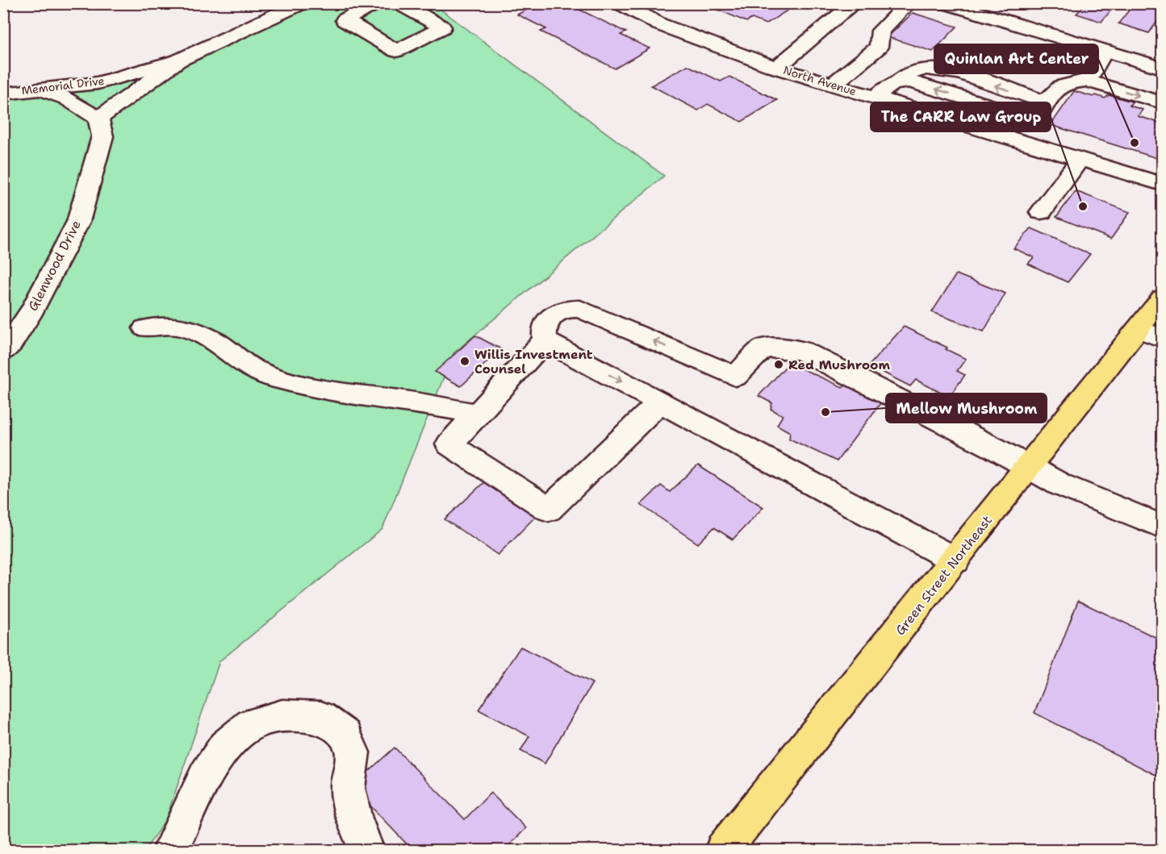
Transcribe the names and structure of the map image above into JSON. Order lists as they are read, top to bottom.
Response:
{
  "streets": {
    "highway": ["Green Street Northeast"],
    "street": ["North Avenue", "Memorial Drive", "Glenwood Drive"]
  },
  "places": [
    "Quinlan Art Center",
    "The CARR Law Group",
    "Willis Investment Counsel",
    "Red Mushroom",
    "Mellow Mushroom"
  ]
}
